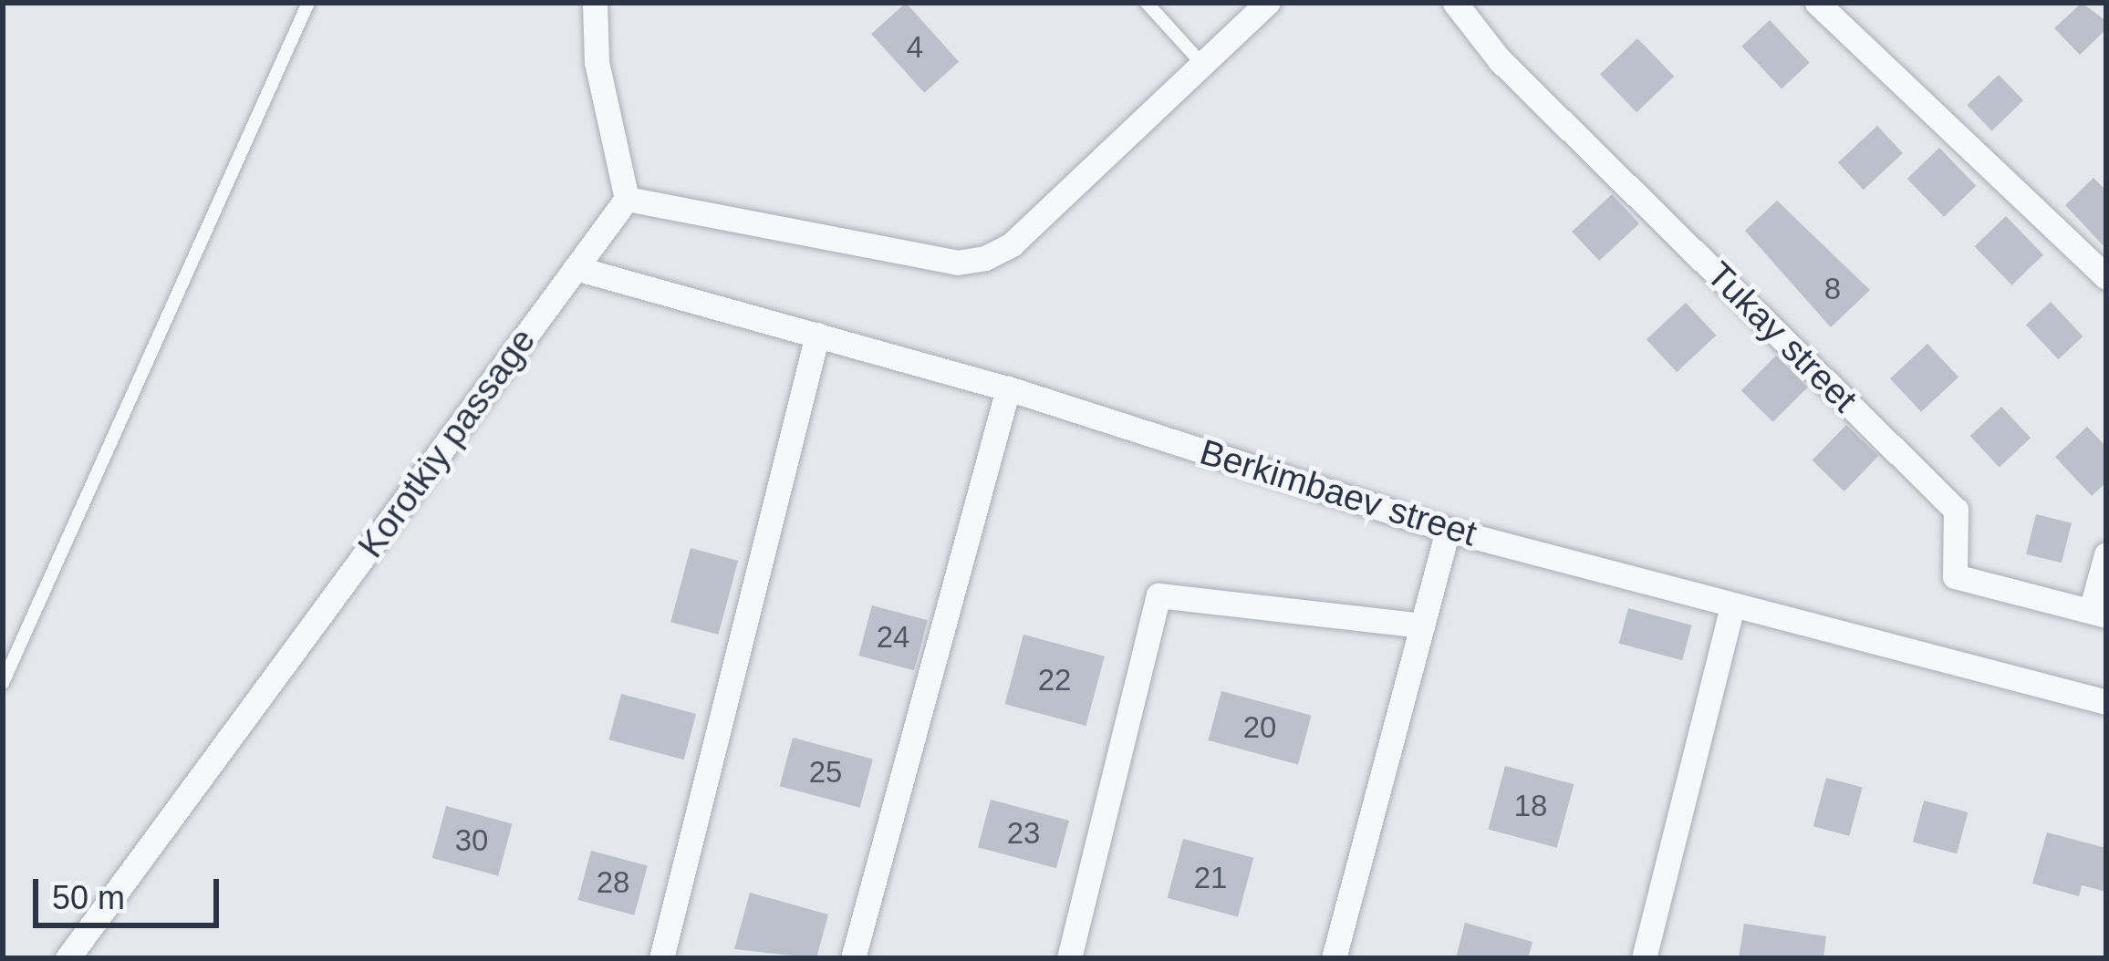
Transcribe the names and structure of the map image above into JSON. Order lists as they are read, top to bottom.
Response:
{
  "streets": {
    "street": ["Tukay street", "Korotkiy passage", "Berkimbaev street"]
  },
  "crossings": [
    ["Korotkiy passage", "Berkimbaev street"]
  ],
  "house_numbers": [
    "4",
    "8",
    "24",
    "22",
    "20",
    "25",
    "18",
    "23",
    "30",
    "21",
    "28"
  ],
  "scale_bar": "50 m"
}
